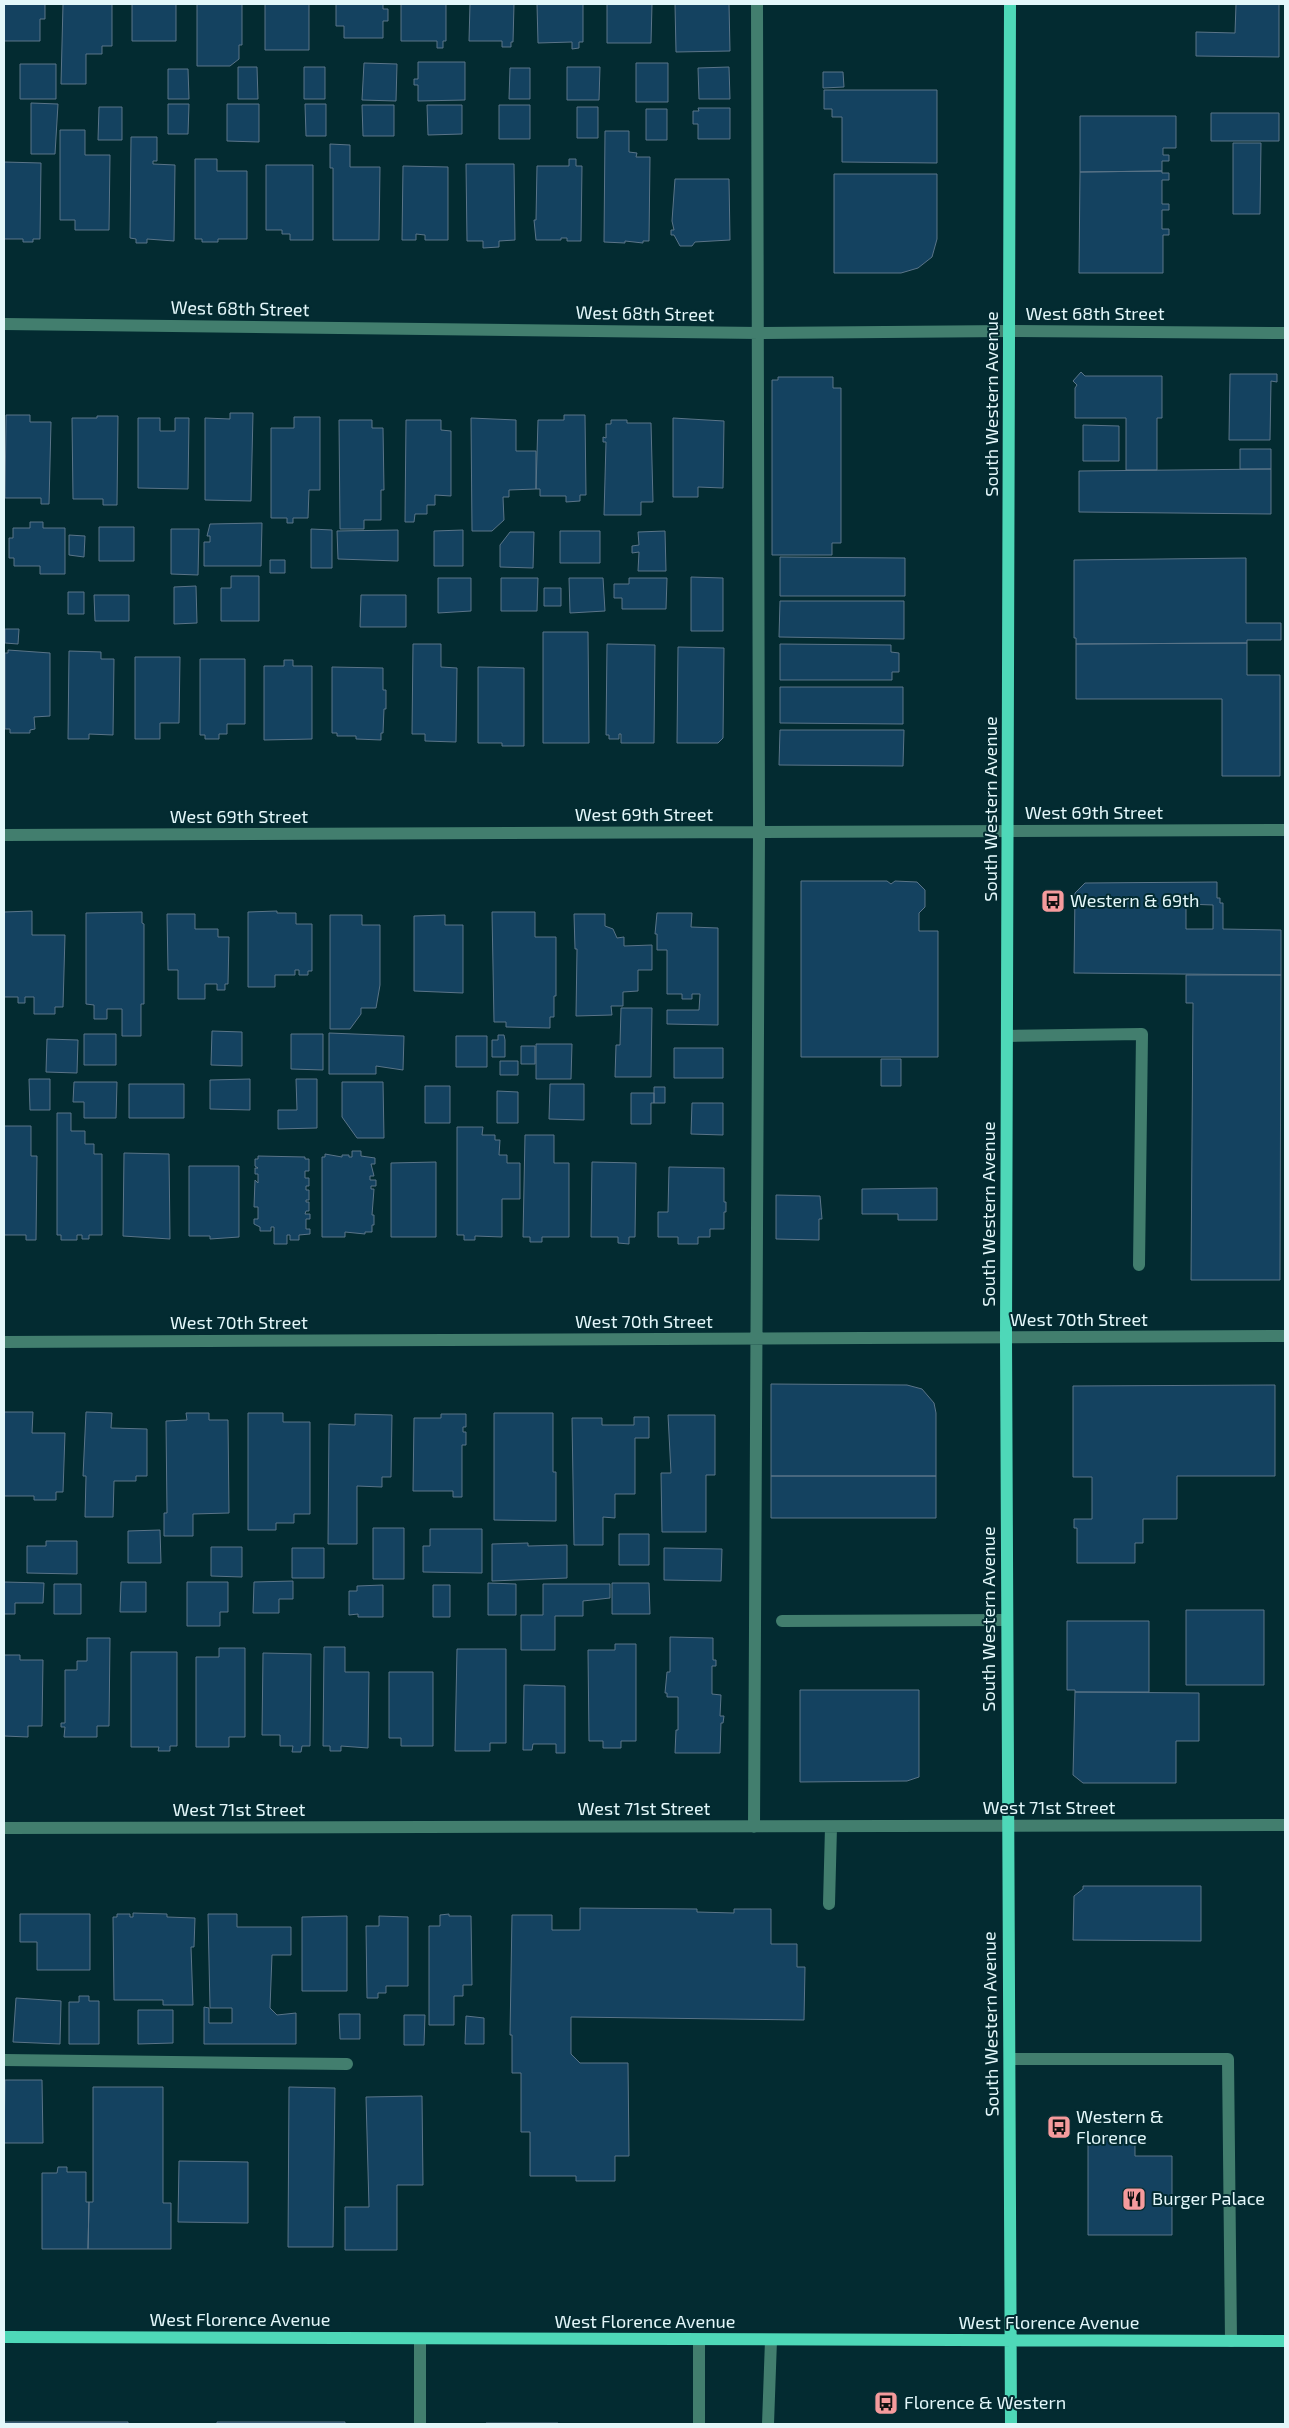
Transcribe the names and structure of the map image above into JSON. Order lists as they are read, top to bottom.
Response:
{
  "streets": {
    "main road": ["South Western Avenue", "West Florence Avenue"],
    "street": [
      "West 68th Street",
      "West 69th Street",
      "West 70th Street",
      "West 71st Street"
    ]
  },
  "crossings": [
    ["West 68th Street", "South Western Avenue"],
    ["South Western Avenue", "West 69th Street"],
    ["South Western Avenue", "West 70th Street"],
    ["South Western Avenue", "West 71st Street"],
    ["South Western Avenue", "West Florence Avenue"]
  ],
  "places": {
    "bus stop": ["Western & 69th", "Western & Florence", "Florence & Western"],
    "restaurant": ["Burger Palace"]
  }
}
